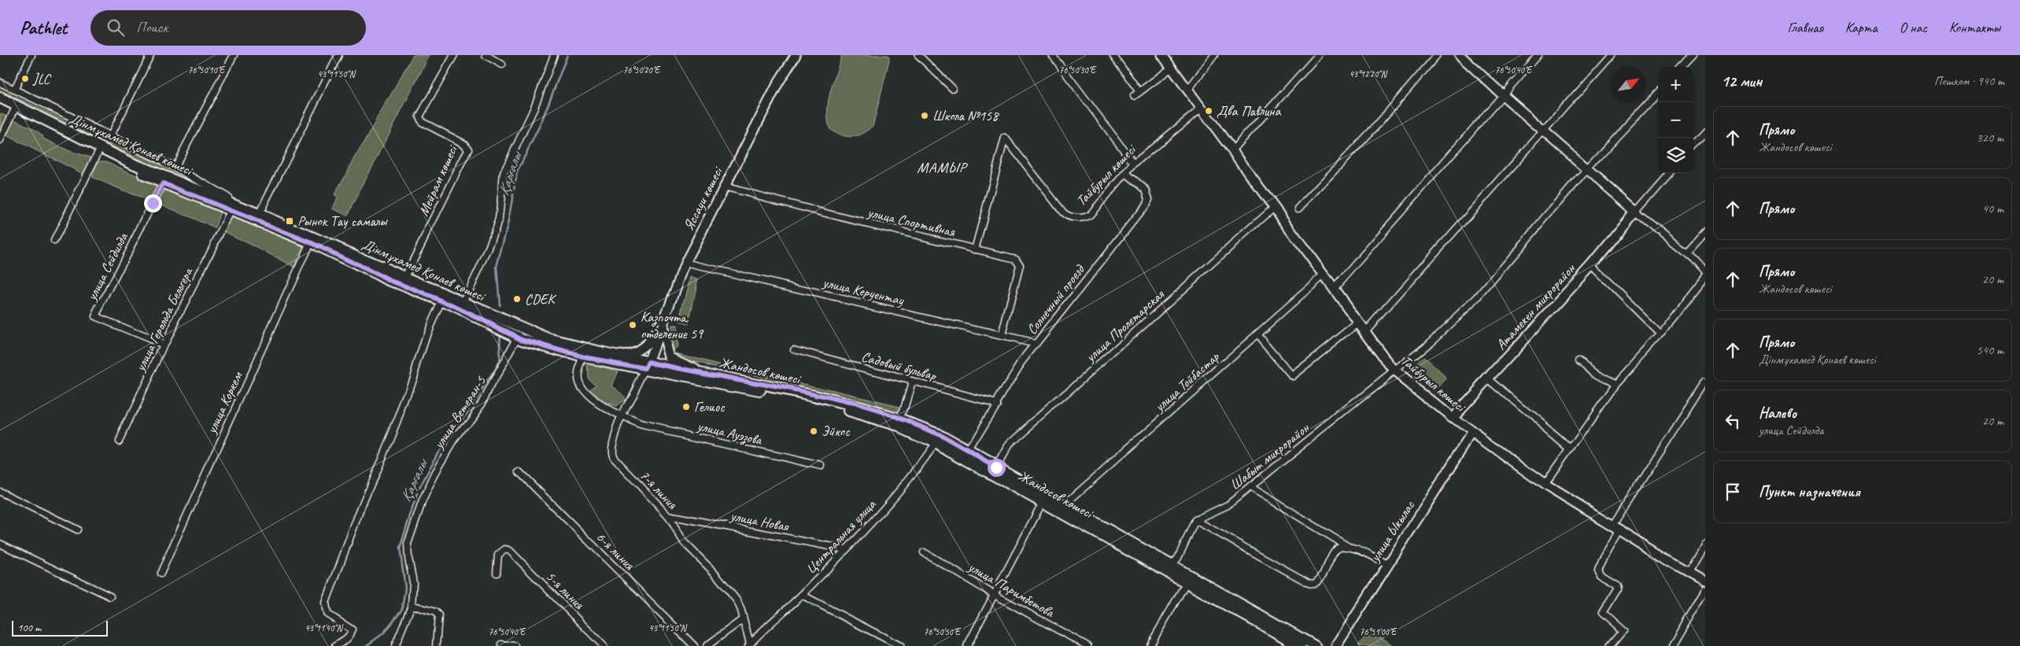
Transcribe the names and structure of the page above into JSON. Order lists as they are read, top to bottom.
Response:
{
  "streets": {
    "main road": ["Дінмұхамед Қонаев көшесі", "Жандосов көшесі"],
    "street": [
      "Тайбурыл көшесі",
      "Мейрам көшесі",
      "Яссауи көшесі",
      "улица Спортивная",
      "улица Сейдилда",
      "улица Керуентау",
      "Солнечный проезд",
      "Атамекен микрорайон",
      "улица Герольда Бельгера",
      "улица Пролетарская",
      "Садовый бульвар",
      "улица Тойбастар",
      "улица Коркем",
      "улица Ветеран-5",
      "улица Ауэзова",
      "Шабыт микрорайон",
      "7-я линия",
      "улица Новая",
      "улица Ыкылас",
      "Центральная улица",
      "6-я линия",
      "улица Паримбетова",
      "5-я линия"
    ]
  },
  "crossings": [
    ["Дінмұхамед Қонаев көшесі", "Мейрам көшесі"],
    ["Дінмұхамед Қонаев көшесі", "Яссауи көшесі"],
    ["Дінмұхамед Қонаев көшесі", "улица Сейдилда"],
    ["Дінмұхамед Қонаев көшесі", "улица Герольда Бельгера"],
    ["Дінмұхамед Қонаев көшесі", "Жандосов көшесі"],
    ["Дінмұхамед Қонаев көшесі", "улица Коркем"],
    ["Дінмұхамед Қонаев көшесі", "улица Ветеран-5"],
    ["Дінмұхамед Қонаев көшесі", "улица Ауэзова"],
    ["Дінмұхамед Қонаев көшесі", "7-я линия"],
    ["Тайбурыл көшесі", "улица Спортивная"],
    ["Тайбурыл көшесі", "Солнечный проезд"],
    ["Тайбурыл көшесі", "Атамекен микрорайон"],
    ["Тайбурыл көшесі", "улица Пролетарская"],
    ["Тайбурыл көшесі", "улица Тойбастар"],
    ["Тайбурыл көшесі", "Шабыт микрорайон"],
    ["Тайбурыл көшесі", "улица Ыкылас"],
    ["Яссауи көшесі", "улица Спортивная"],
    ["Яссауи көшесі", "улица Керуентау"],
    ["Яссауи көшесі", "Жандосов көшесі"],
    ["Яссауи көшесі", "7-я линия"],
    ["улица Спортивная", "улица Керуентау"],
    ["улица Сейдилда", "улица Герольда Бельгера"],
    ["улица Керуентау", "Солнечный проезд"],
    ["Солнечный проезд", "Садовый бульвар"],
    ["Солнечный проезд", "Жандосов көшесі"],
    ["улица Пролетарская", "Жандосов көшесі"],
    ["Жандосов көшесі", "улица Тойбастар"],
    ["Жандосов көшесі", "7-я линия"],
    ["Жандосов көшесі", "Центральная улица"],
    ["улица Ауэзова", "7-я линия"],
    ["7-я линия", "улица Новая"],
    ["7-я линия", "Центральная улица"],
    ["улица Новая", "Центральная улица"]
  ],
  "districts": ["МАМЫР"],
  "water": ["Қарғалы"],
  "places": {
    "other": [
      "JLC",
      "Два Павлина",
      "Школа №158",
      "CDEK",
      "Казпочта, отделение 59",
      "Гелиос",
      "Эйкос"
    ],
    "transit": ["Рынок Тау самалы"]
  },
  "scale_bar": "100 m",
  "north": "top right",
  "page": {
    "header": "Pathlet",
    "search": "Поиск",
    "nav": [
      "Главная",
      "Карта",
      "О нас",
      "Контакты"
    ],
    "heading": ["12 мин", "Пешком · 940 m"],
    "map_buttons": ["+", "−"],
    "list": [
      ["Прямо", "Жандосов көшесі", "320 m"],
      ["Прямо", "40 m"],
      ["Прямо", "Жандосов көшесі", "20 m"],
      ["Прямо", "Дінмұхамед Қонаев көшесі", "540 m"],
      ["Налево", "улица Сейдилда", "20 m"],
      "Пункт назначения"
    ],
    "scale": "100 m"
  },
  "coordinates": [
    "76°50'10\"E",
    "76°50'20\"E",
    "76°50'30\"E",
    "76°50'40\"E",
    "43°11'50\"N",
    "43°12'20\"N",
    "43°11'40\"N",
    "76°50'50\"E",
    "76°51'00\"E"
  ]
}
